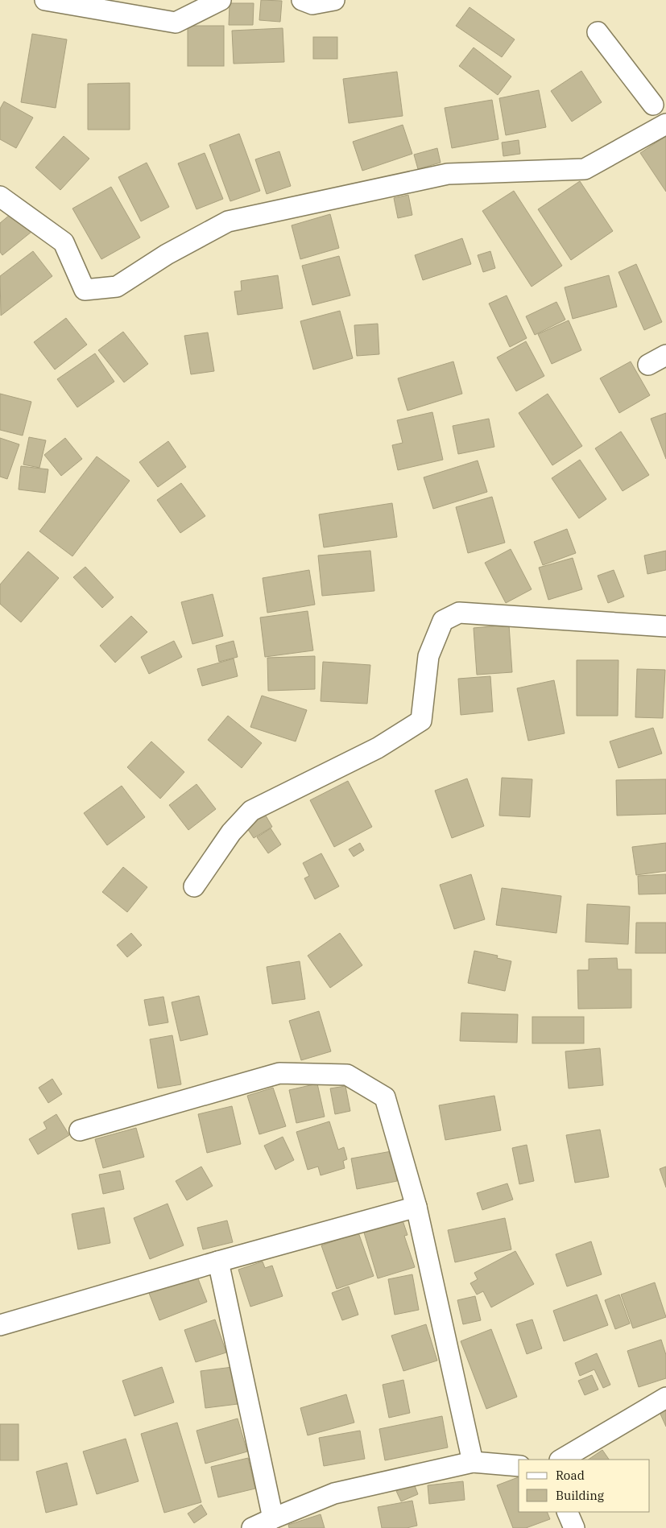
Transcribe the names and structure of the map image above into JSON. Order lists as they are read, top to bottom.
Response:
{
  "legend": ["Road", "Building"]
}
